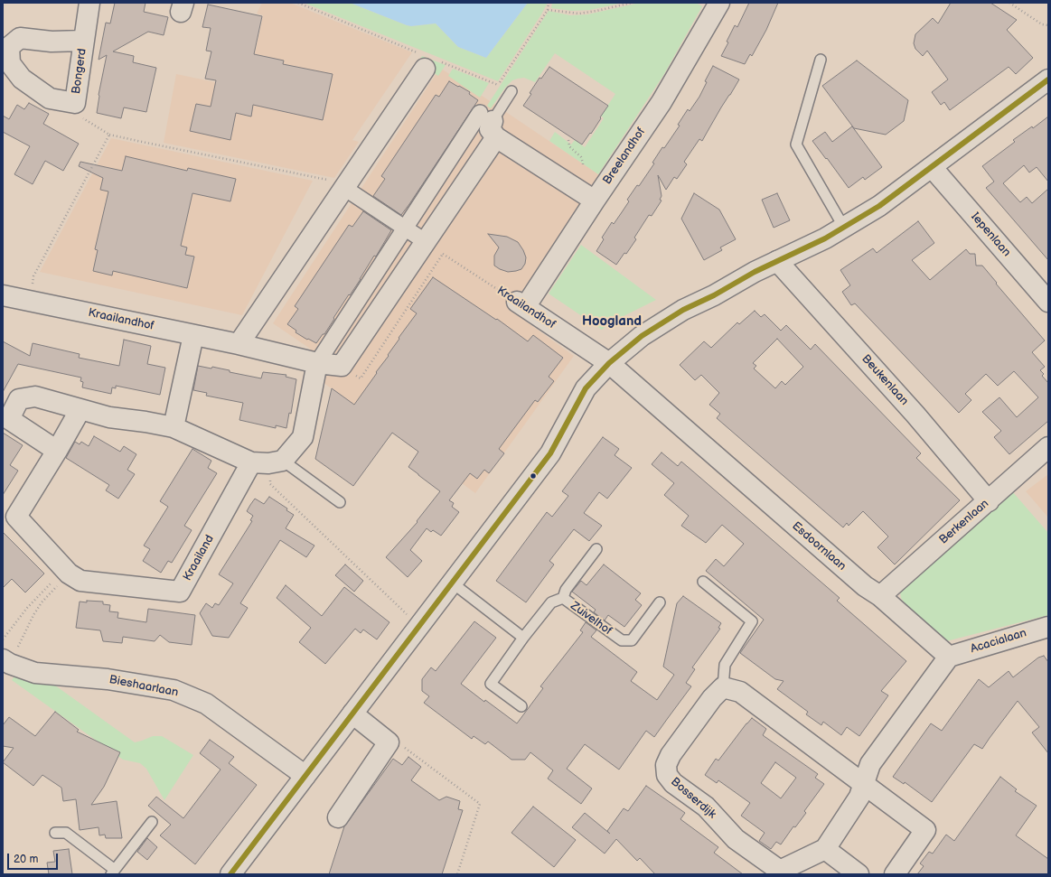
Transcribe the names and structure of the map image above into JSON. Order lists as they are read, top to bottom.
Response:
{
  "streets": {
    "street": [
      "Bongerd",
      "Breelandhof",
      "Iepenlaan",
      "Kraailandhof",
      "Beukenlaan",
      "Berkenlaan",
      "Esdoornlaan",
      "Kraailand",
      "Acacialaan",
      "Bieshaarlaan",
      "Bosserdijk"
    ],
    "lane": ["Zuivelhof"]
  },
  "crossings": [
    ["Breelandhof", "Kraailandhof"],
    ["Kraailandhof", "Esdoornlaan"],
    ["Kraailandhof", "Kraailand"],
    ["Beukenlaan", "Berkenlaan"],
    ["Berkenlaan", "Esdoornlaan"],
    ["Esdoornlaan", "Acacialaan"]
  ],
  "districts": ["Hoogland"],
  "scale_bar": "20 m"
}
